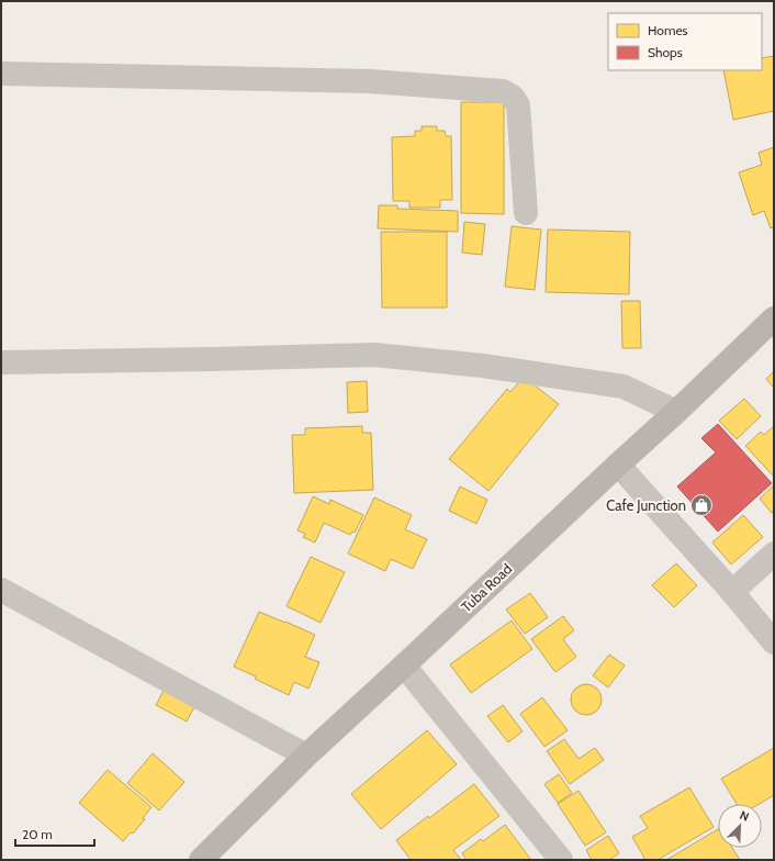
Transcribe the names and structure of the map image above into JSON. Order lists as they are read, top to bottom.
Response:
{
  "streets": {
    "street": ["Tuba Road"]
  },
  "places": {
    "shop": ["Cafe Junction"]
  },
  "legend": ["Homes", "Shops"],
  "scale_bar": "20 m",
  "north": "top right"
}
